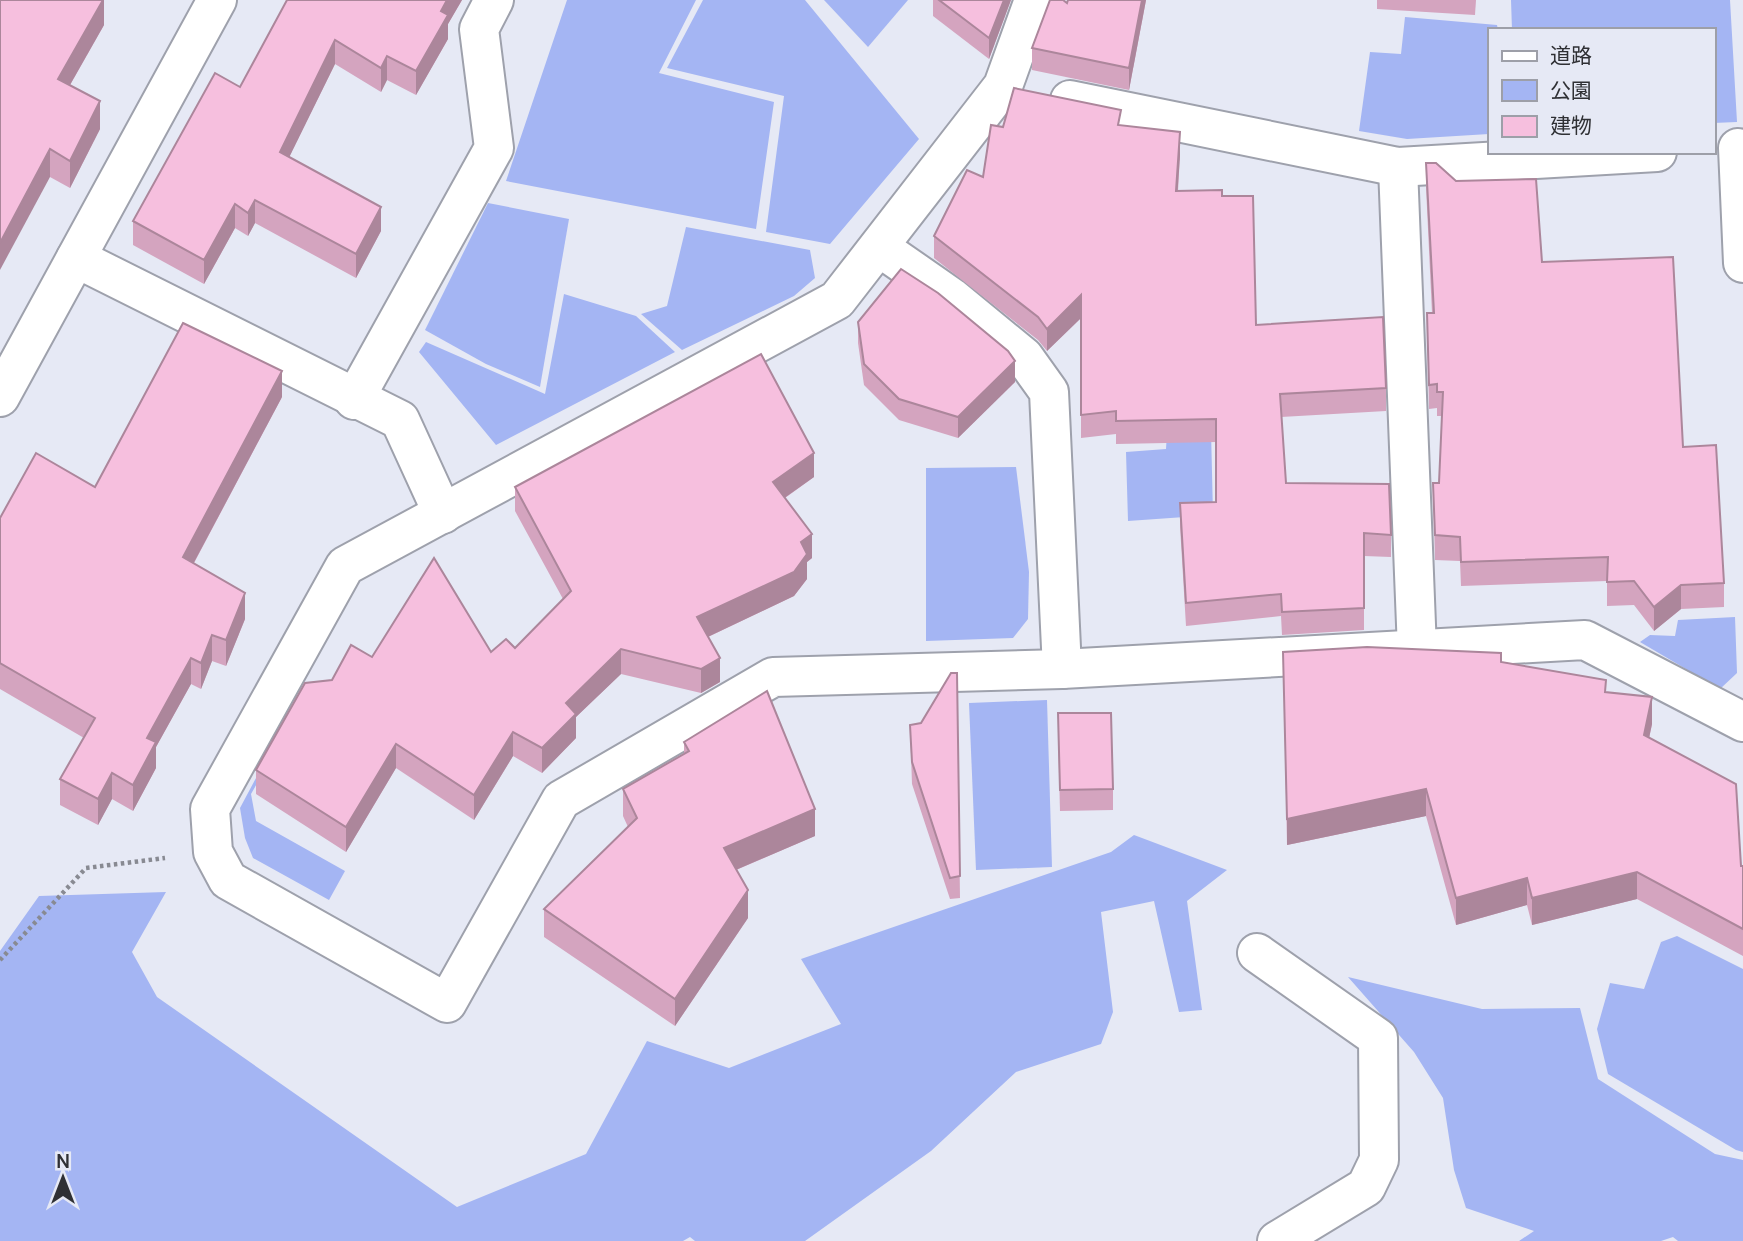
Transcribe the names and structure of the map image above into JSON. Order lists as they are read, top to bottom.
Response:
{
  "legend": ["道路", "公園", "建物"],
  "north": "top"
}
